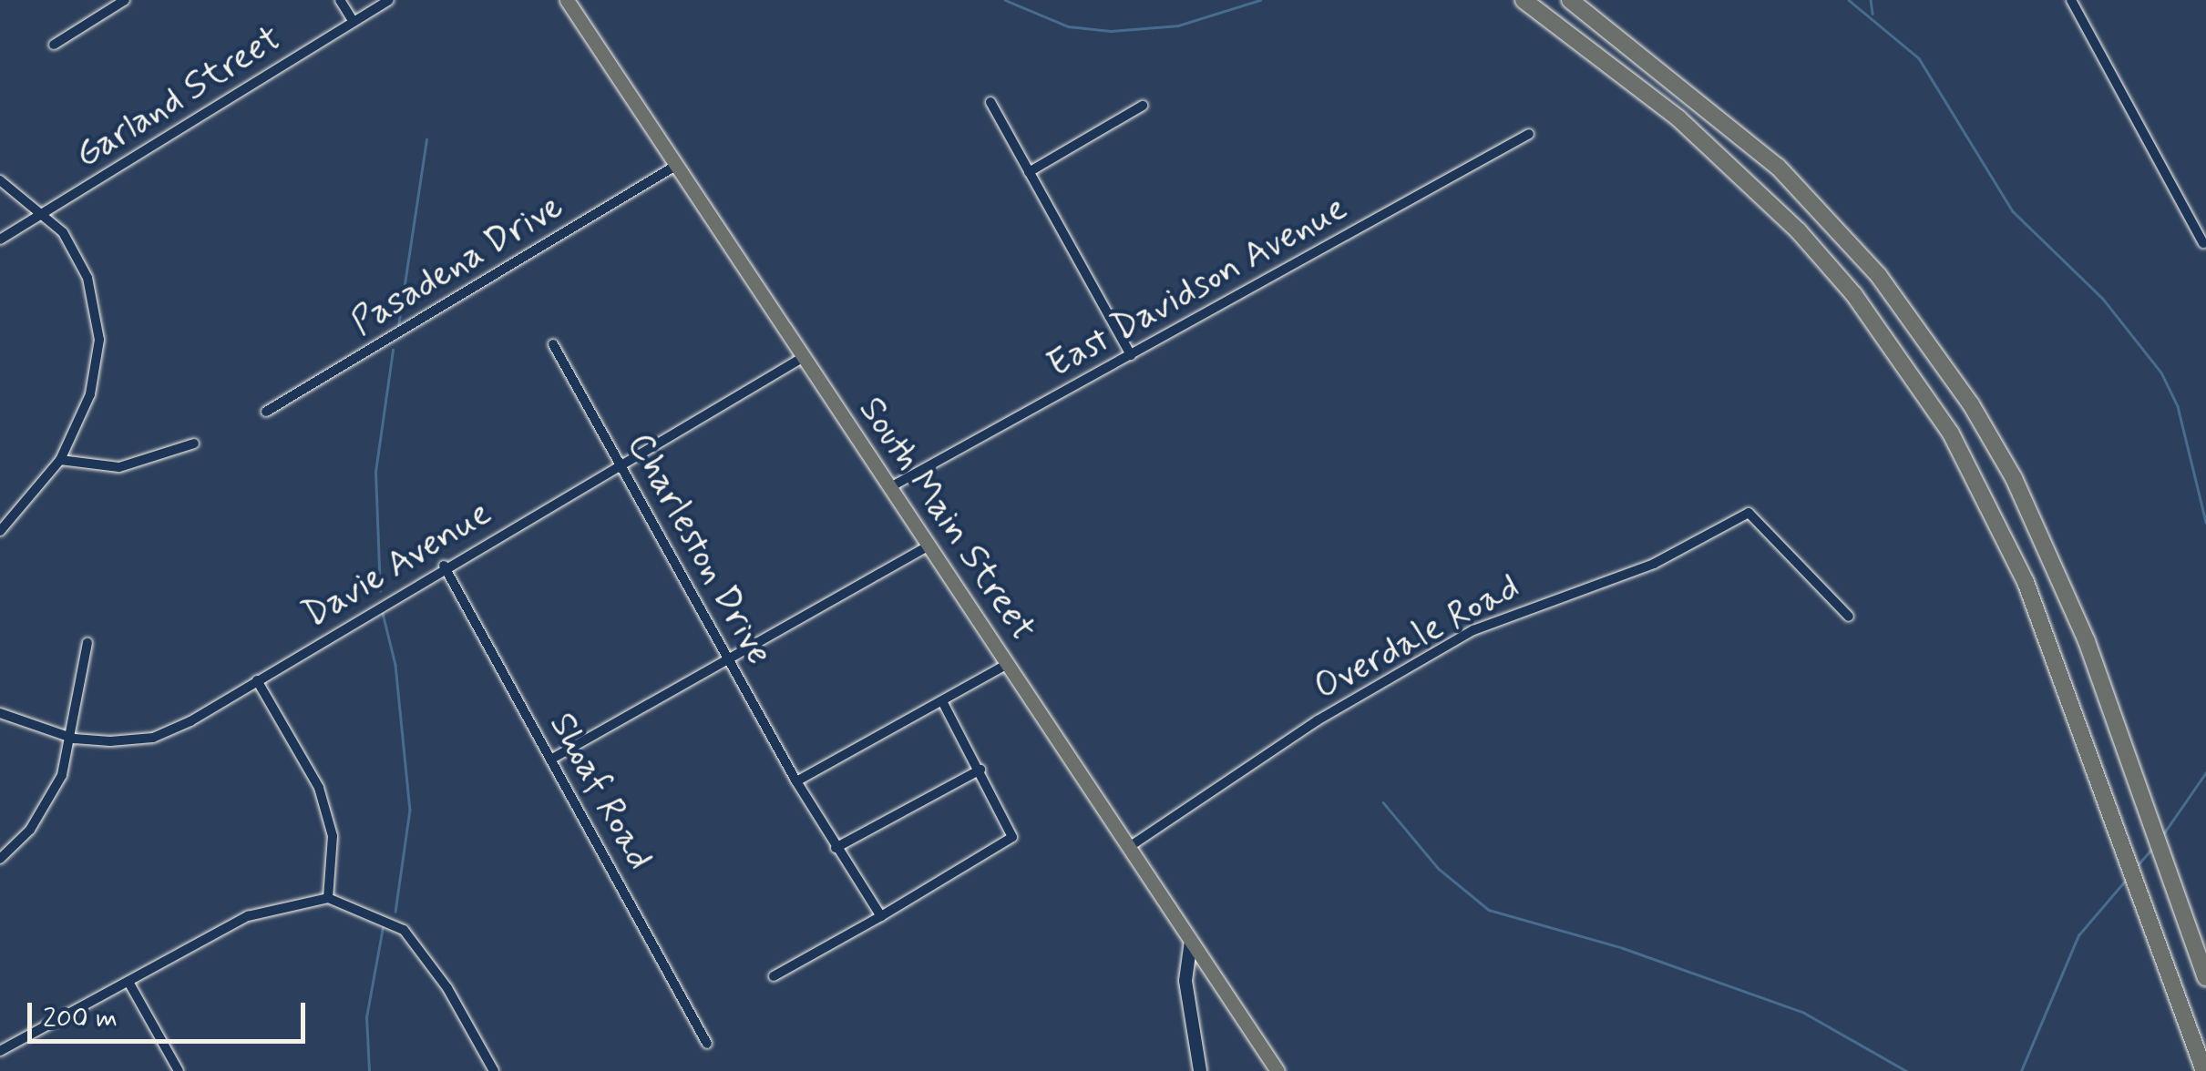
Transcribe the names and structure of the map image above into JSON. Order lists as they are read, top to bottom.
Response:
{
  "streets": {
    "main road": ["South Main Street"],
    "street": [
      "Garland Street",
      "Pasadena Drive",
      "East Davidson Avenue",
      "Charleston Drive",
      "Davie Avenue",
      "Overdale Road",
      "Shoaf Road"
    ]
  },
  "crossings": [
    ["Pasadena Drive", "South Main Street"],
    ["East Davidson Avenue", "South Main Street"],
    ["South Main Street", "Davie Avenue"],
    ["South Main Street", "Overdale Road"],
    ["Charleston Drive", "Davie Avenue"],
    ["Davie Avenue", "Shoaf Road"]
  ],
  "scale_bar": "200 m"
}
